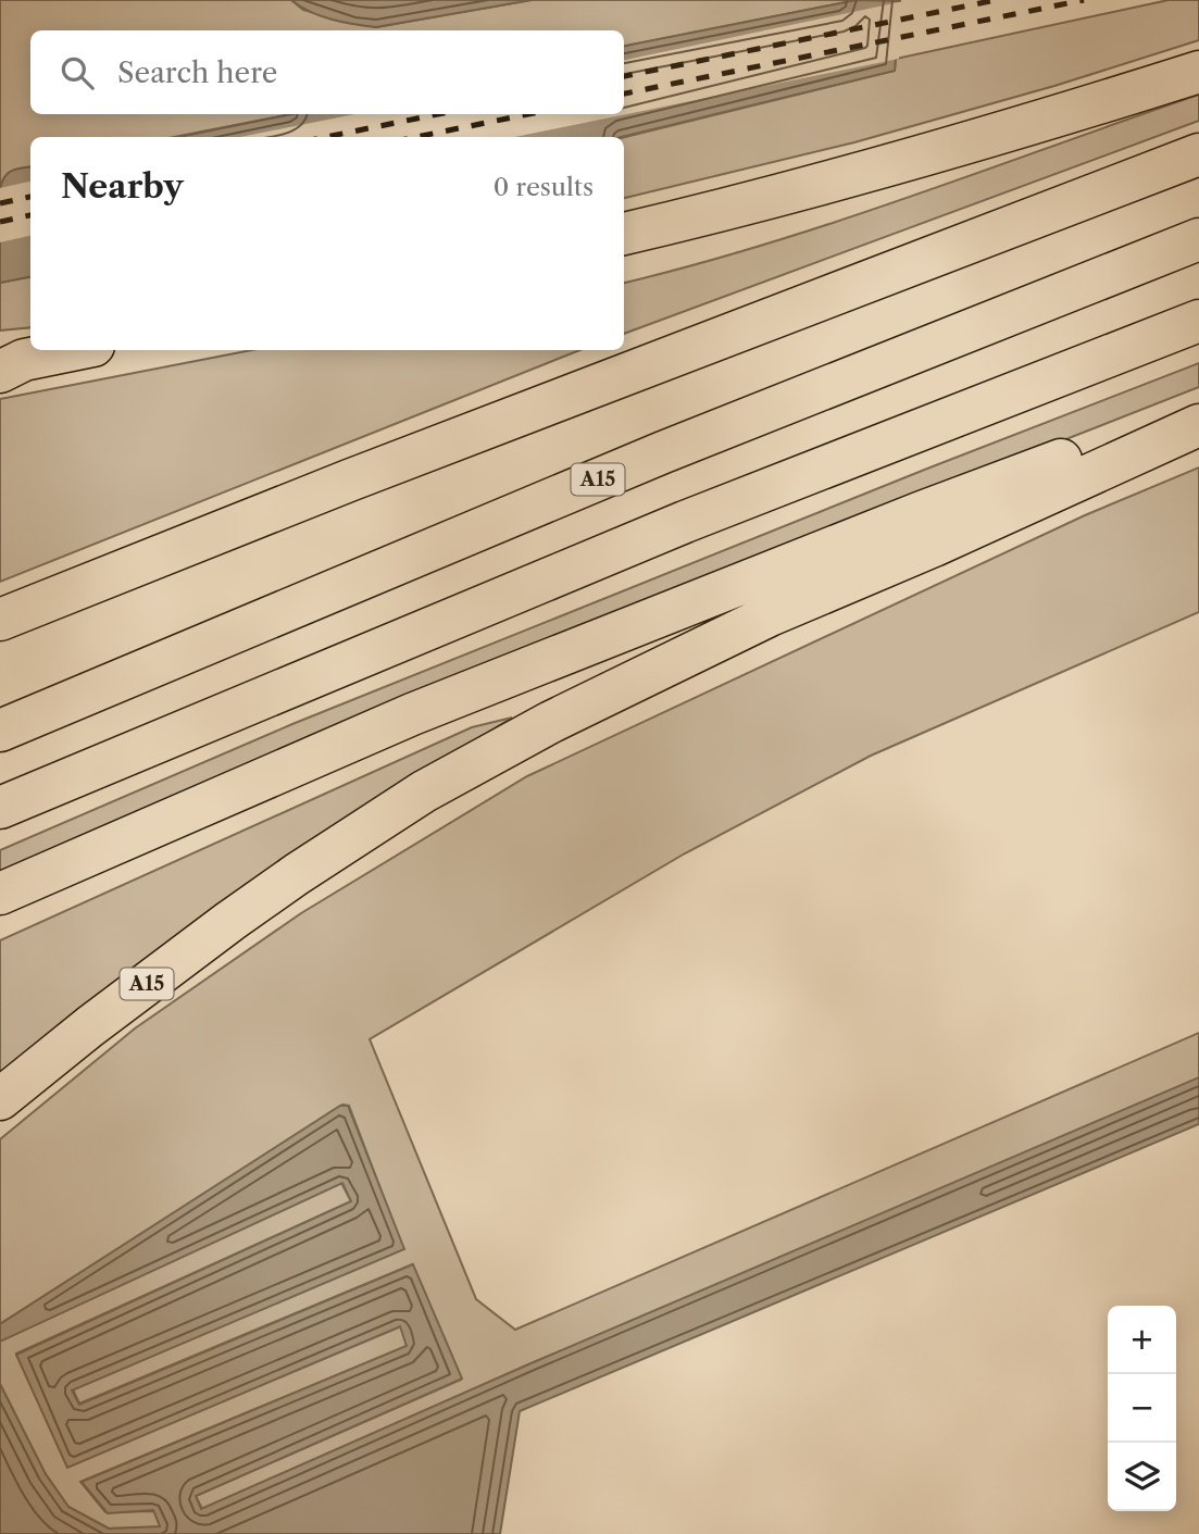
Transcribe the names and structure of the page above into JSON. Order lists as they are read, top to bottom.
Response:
{
  "streets": {
    "highway": ["A15"]
  },
  "page": {
    "search": "Search here",
    "heading": ["Nearby", "0 results"],
    "map_buttons": ["+", "−"]
  }
}
